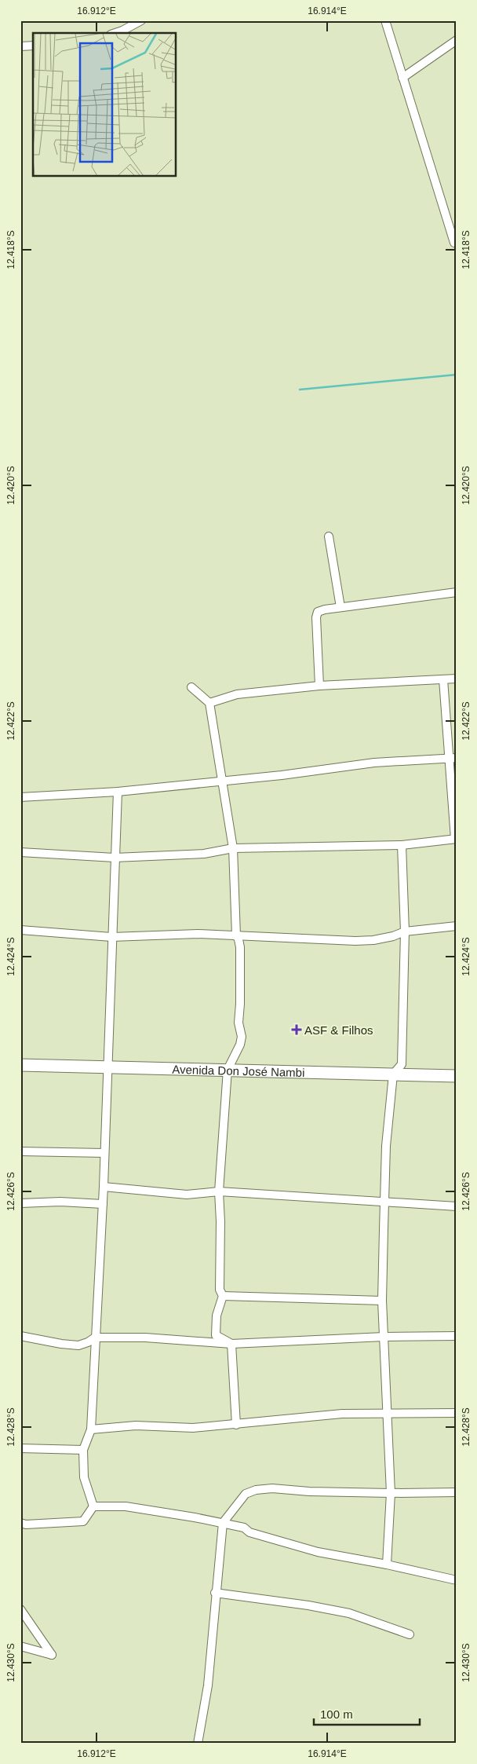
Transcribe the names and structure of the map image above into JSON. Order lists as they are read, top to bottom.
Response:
{
  "streets": {
    "street": ["Avenida Don José Nambi"]
  },
  "places": {
    "health": ["ASF & Filhos"]
  },
  "scale_bar": "100 m",
  "coordinates": [
    "16.912°E",
    "16.914°E",
    "12.418°S",
    "12.420°S",
    "12.422°S",
    "12.424°S",
    "12.426°S",
    "12.428°S",
    "12.430°S"
  ]
}
